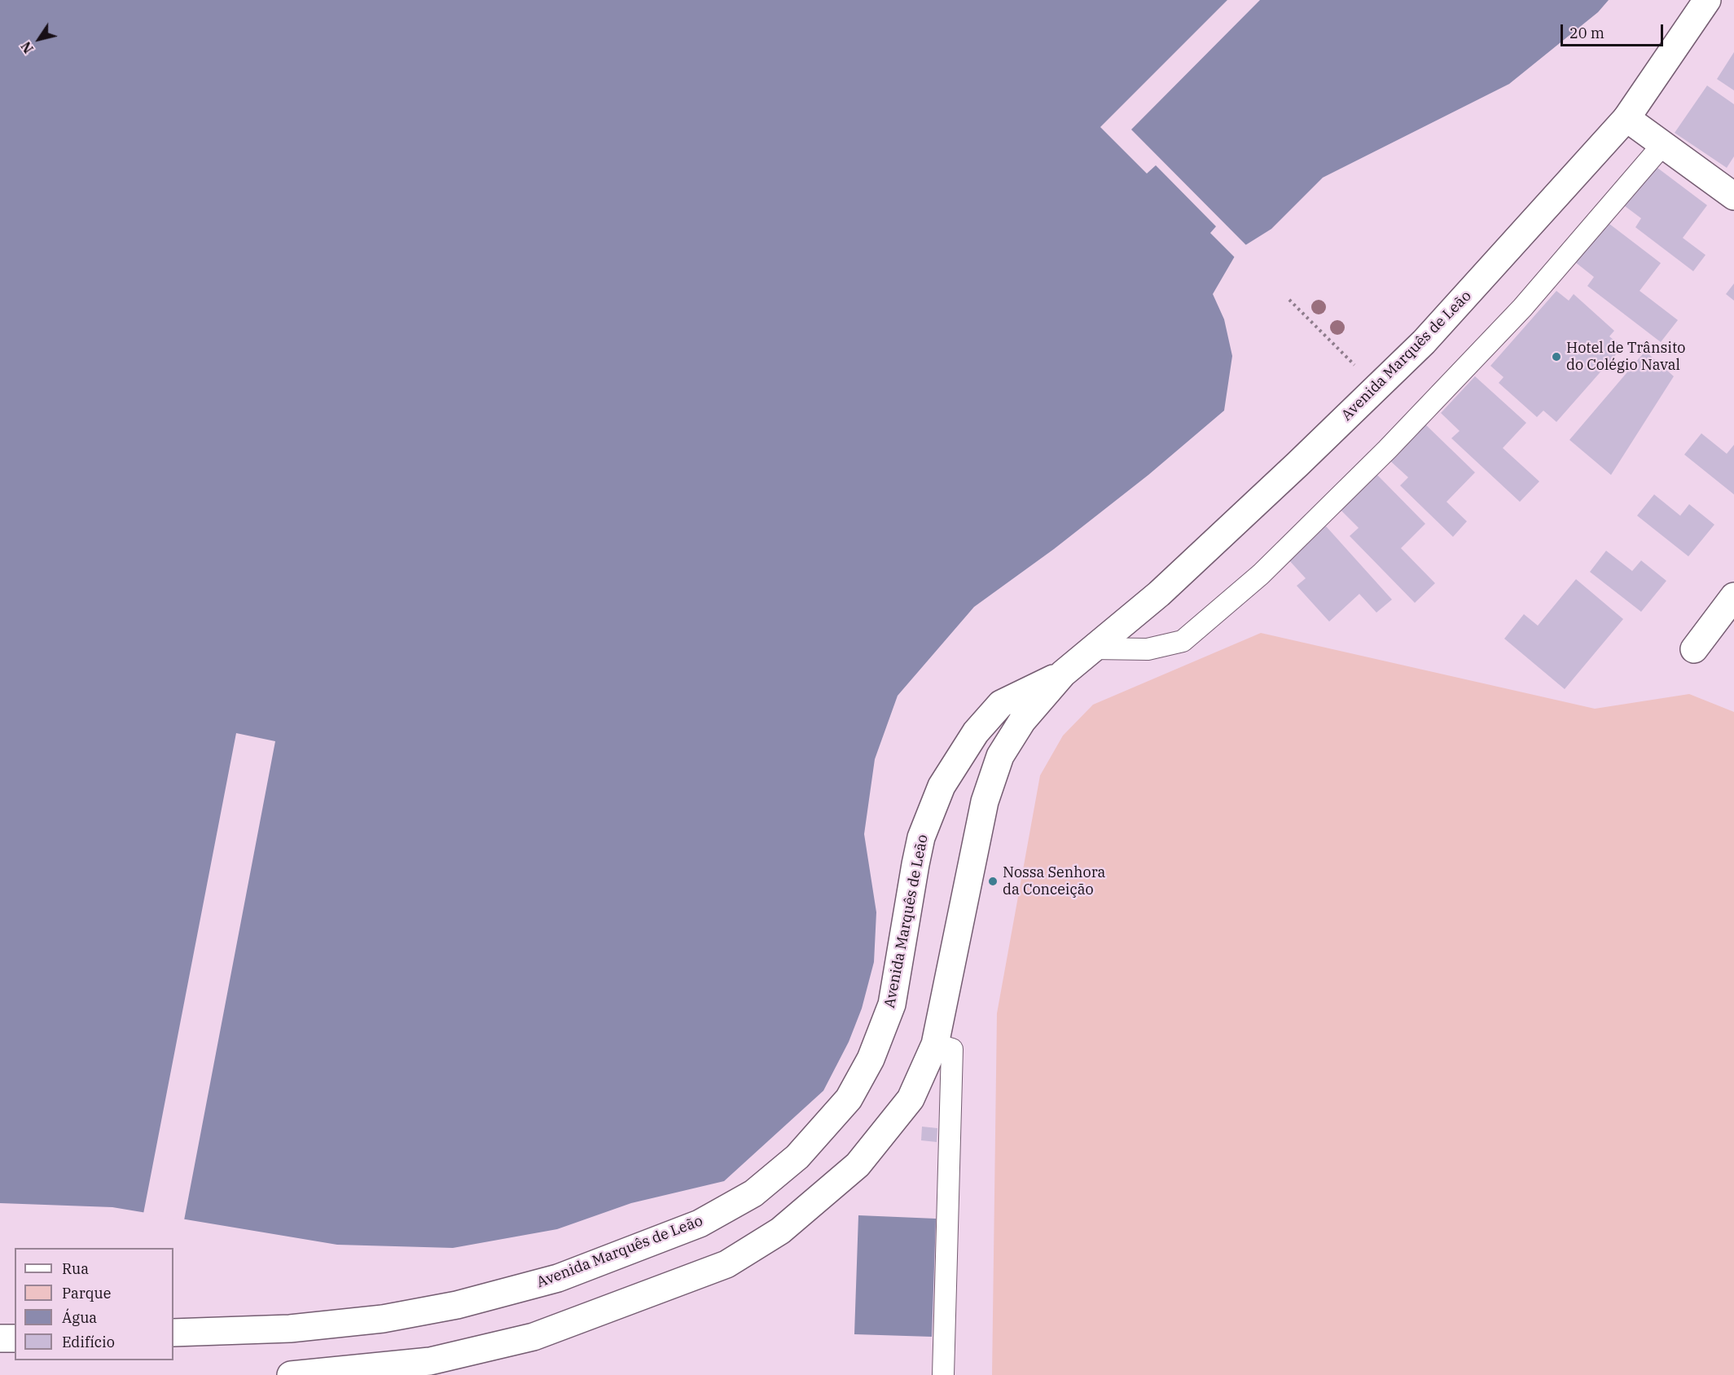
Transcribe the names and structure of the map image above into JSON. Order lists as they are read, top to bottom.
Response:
{
  "streets": {
    "main road": ["Avenida Marquês de Leão"]
  },
  "places": ["Hotel de Trânsito do Colégio Naval", "Nossa Senhora da Conceição"],
  "legend": [
    "Rua",
    "Parque",
    "Água",
    "Edifício"
  ],
  "scale_bar": "20 m",
  "north": "bottom left"
}
